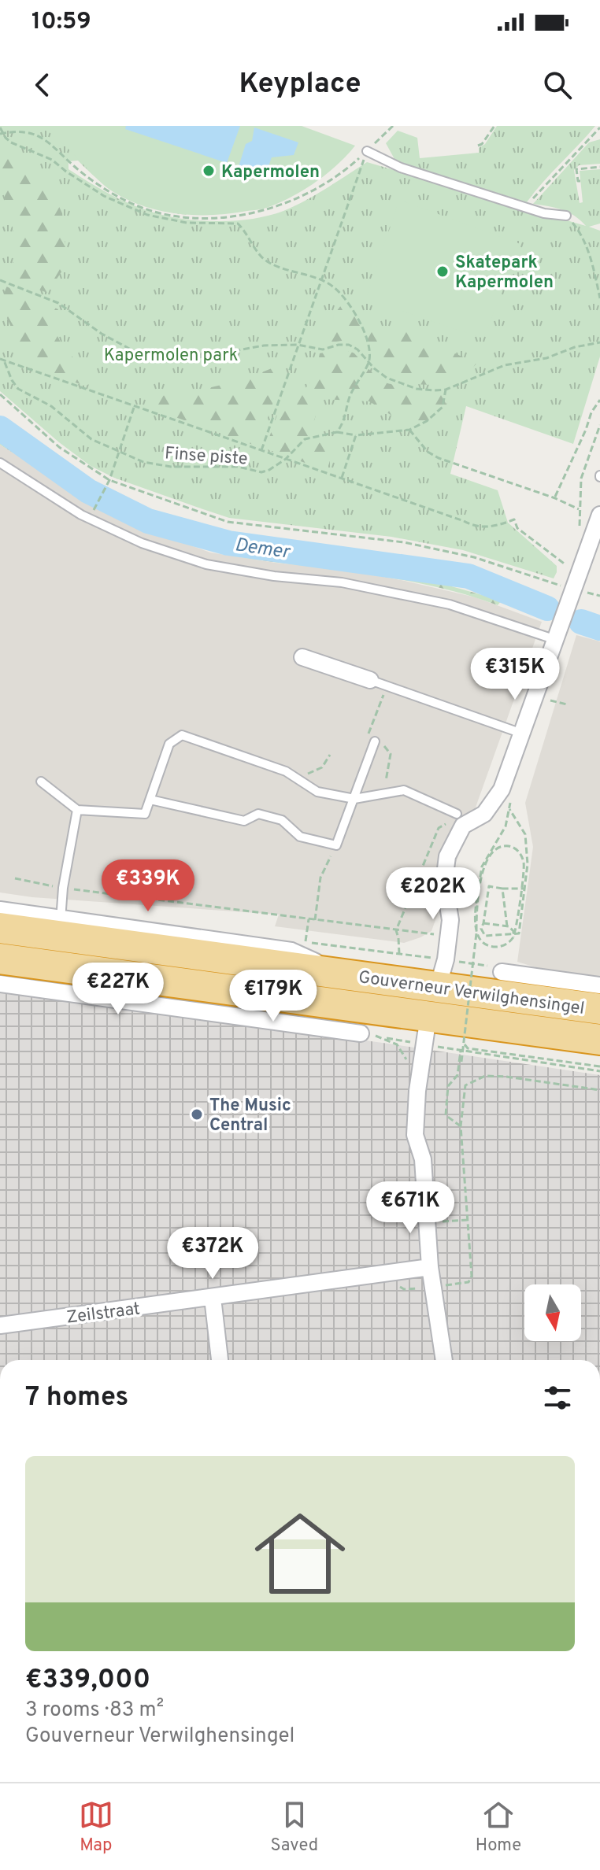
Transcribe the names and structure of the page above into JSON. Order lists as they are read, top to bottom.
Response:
{
  "streets": {
    "highway": ["Gouverneur Verwilghensingel"],
    "street": ["Zeilstraat"],
    "path": ["Finse piste"]
  },
  "water": ["Demer"],
  "parks": ["Kapermolen park"],
  "places": ["Kapermolen", "Skatepark Kapermolen", "The Music Central"],
  "north": "bottom",
  "page": {
    "status": "10:59",
    "header": "Keyplace",
    "price": [
      "€315K",
      "€339K",
      "€202K",
      "€227K",
      "€179K",
      "€671K",
      "€372K"
    ],
    "heading": "7 homes",
    "list": [
      {
        "name": "€339,000",
        "note": "3 rooms · 83 m² · Gouverneur Verwilghensingel"
      }
    ],
    "tabs": ["Map", "Saved", "Home"]
  }
}
